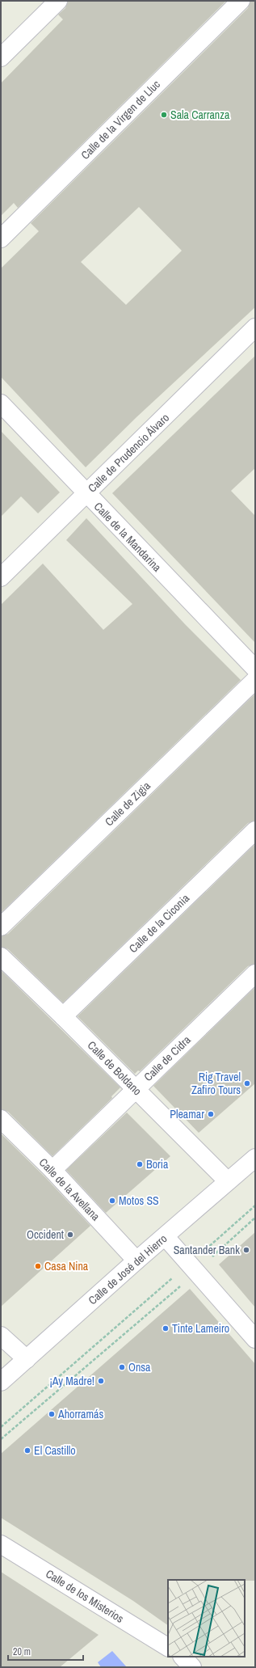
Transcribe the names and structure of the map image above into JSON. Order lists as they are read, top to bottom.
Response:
{
  "streets": {
    "street": [
      "Calle de la Virgen de Lluc",
      "Calle de Prudencio Álvaro",
      "Calle de la Mandarina",
      "Calle de Zigia",
      "Calle de la Ciconia",
      "Calle de Cidra",
      "Calle de Boldano",
      "Calle de la Avellana",
      "Calle de José del Hierro",
      "Calle de los Misterios"
    ]
  },
  "crossings": [
    ["Calle de Prudencio Álvaro", "Calle de la Mandarina"],
    ["Calle de la Ciconia", "Calle de Boldano"],
    ["Calle de Cidra", "Calle de Boldano"],
    ["Calle de Cidra", "Calle de la Avellana"],
    ["Calle de Boldano", "Calle de José del Hierro"],
    ["Calle de la Avellana", "Calle de José del Hierro"]
  ],
  "places": [
    "Sala Carranza",
    "Rig Travel Zafiro Tours",
    "Pleamar",
    "Boria",
    "Motos SS",
    "Occident",
    "Santander Bank",
    "Casa Nina",
    "Tinte Lameiro",
    "Onsa",
    "¡Ay Madre!",
    "Ahorramás",
    "El Castillo"
  ],
  "scale_bar": "20 m"
}
